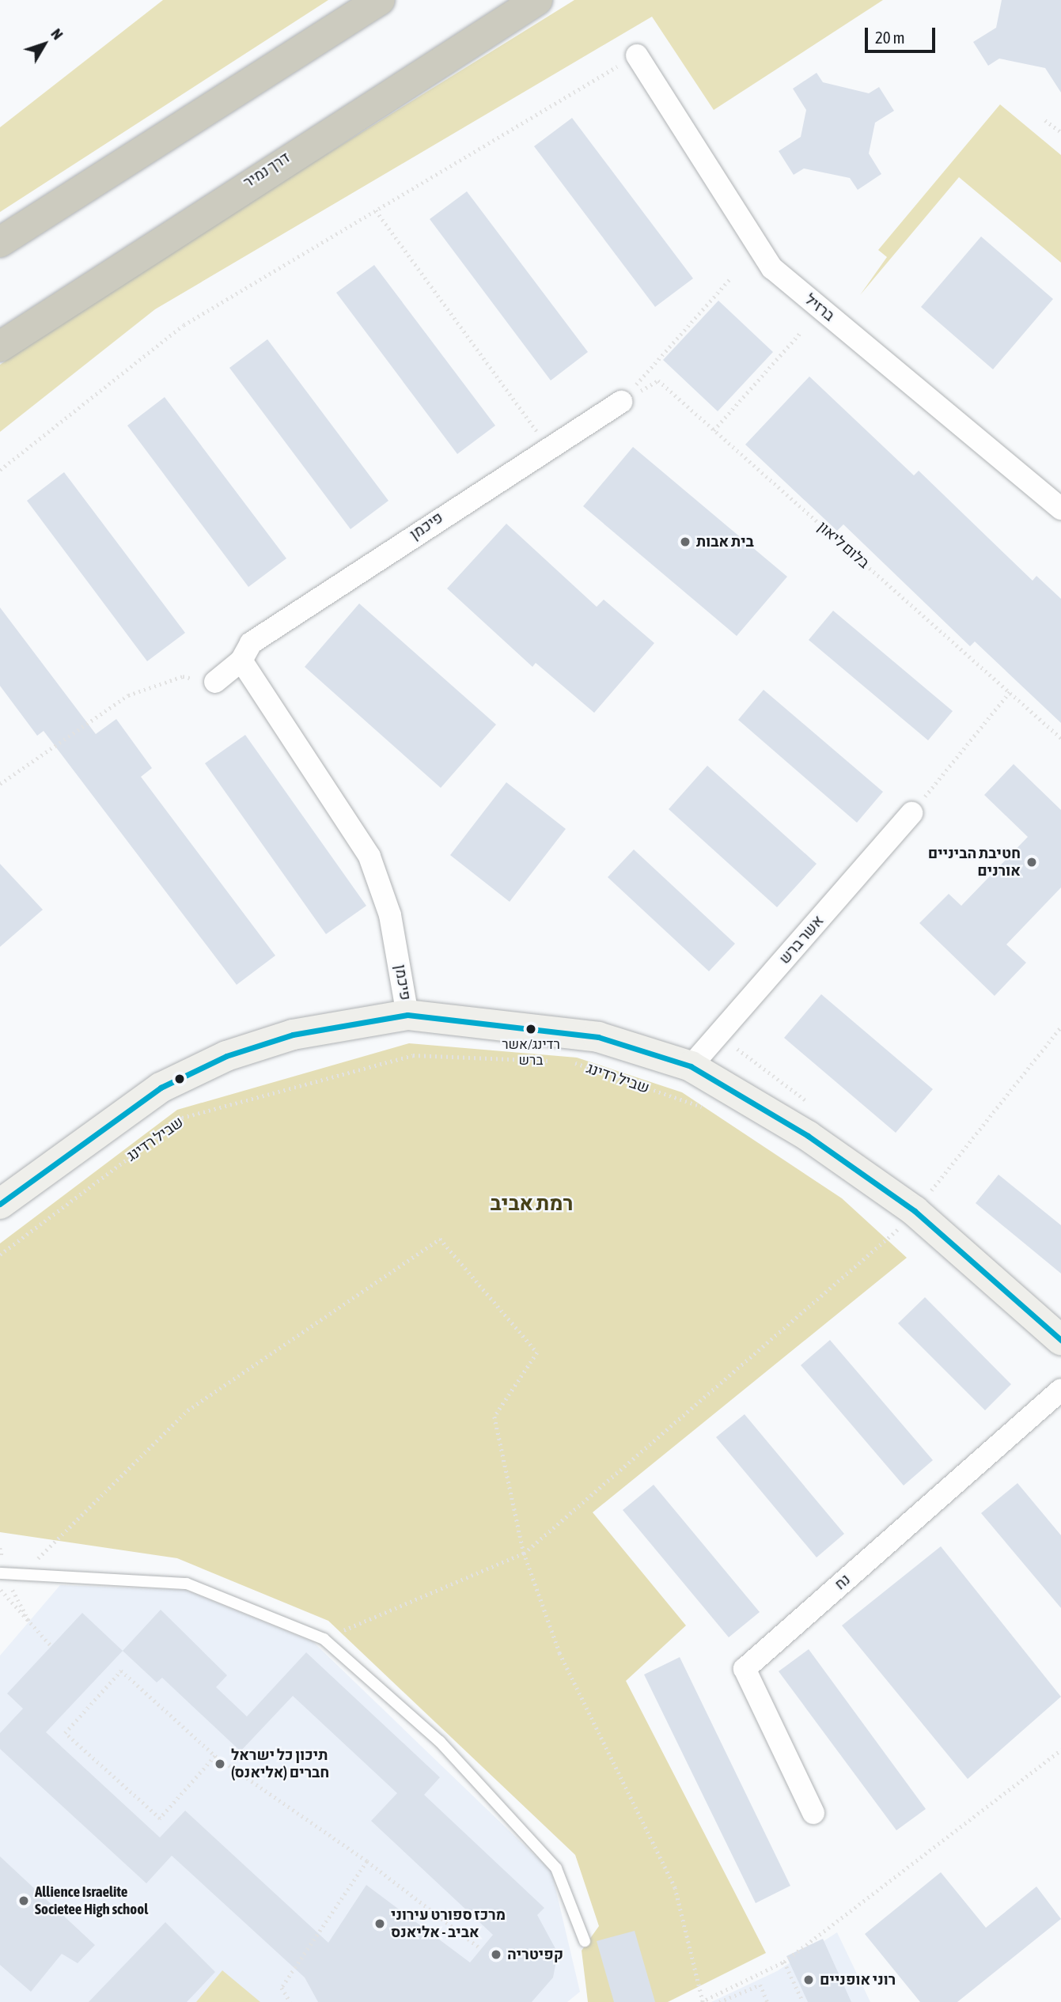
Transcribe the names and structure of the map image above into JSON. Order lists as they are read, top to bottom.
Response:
{
  "streets": {
    "highway": ["דרך נמיר"],
    "street": [
      "ברזיל",
      "פיכמן",
      "אשר ברש",
      "נח"
    ],
    "path": ["בלום ליאון", "שביל רדינג"]
  },
  "crossings": [
    ["פיכמן", "בלום ליאון"]
  ],
  "districts": ["רמת אביב"],
  "places": [
    "בית אבות",
    "חטיבת הביניים אורנים",
    "רדינג/אשר ברש",
    "תיכון כל ישראל חברים (אליאנס)",
    "Allience Israelite Societee High school",
    "מרכז ספורט עירוני אביב - אליאנס",
    "קפיטריה",
    "רוני אופניים"
  ],
  "scale_bar": "20 m",
  "north": "top right"
}
